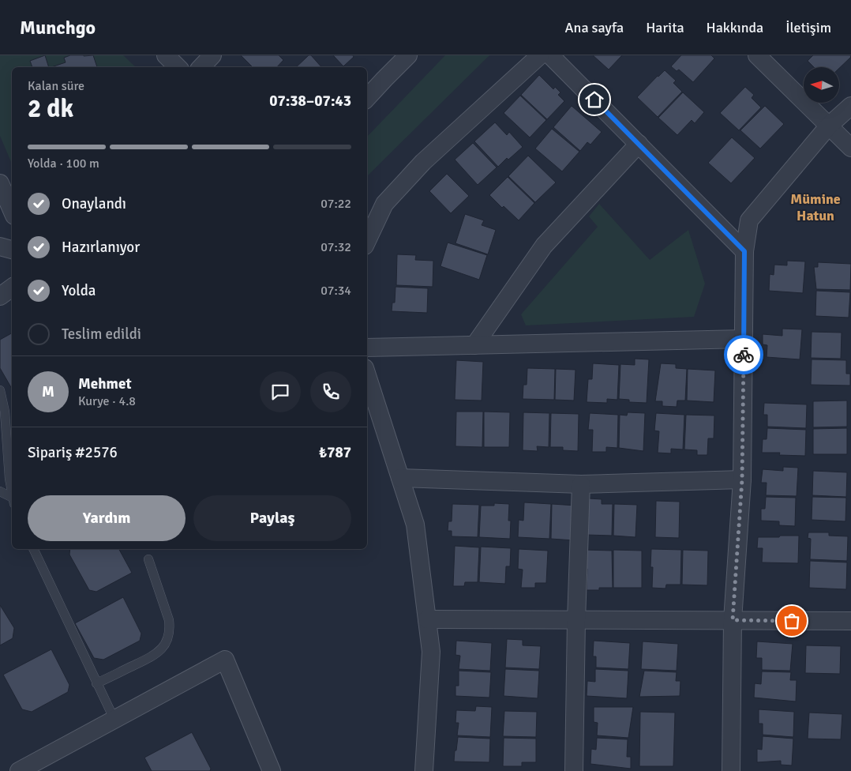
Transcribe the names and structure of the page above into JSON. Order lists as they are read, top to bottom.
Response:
{
  "districts": ["Mümine Hatun"],
  "north": "left",
  "page": {
    "header": "Munchgo",
    "nav": [
      "Ana sayfa",
      "Harita",
      "Hakkında",
      "İletişim"
    ],
    "heading": ["2 dk", "Kalan süre", "07:38–07:43"],
    "panel": [
      "Mehmet",
      "Kurye · 4.8",
      "Sipariş #2576",
      "₺787"
    ],
    "bar": "Yolda · 100 m",
    "list": [
      ["Onaylandı", "07:22"],
      ["Hazırlanıyor", "07:32"],
      ["Yolda", "07:34"],
      "Teslim edildi"
    ],
    "round": "M",
    "buttons": ["Yardım", "Paylaş"]
  }
}
